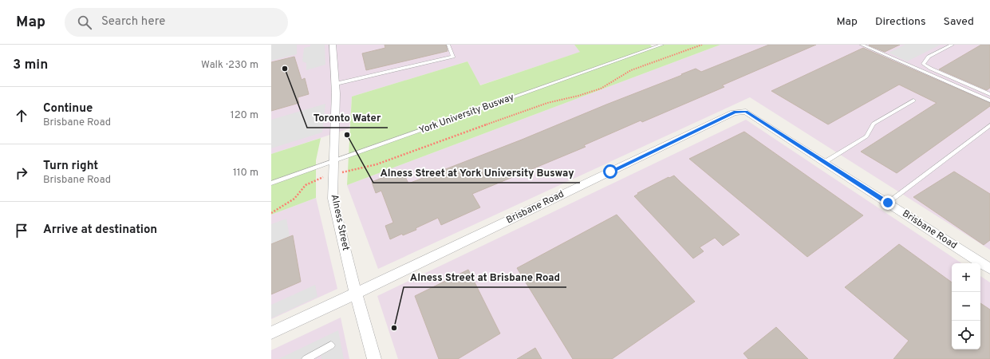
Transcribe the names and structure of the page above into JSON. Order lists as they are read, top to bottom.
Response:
{
  "streets": {
    "street": ["Brisbane Road", "Alness Street"],
    "lane": ["York University Busway"]
  },
  "crossings": [
    ["York University Busway", "Alness Street"],
    ["Brisbane Road", "Alness Street"]
  ],
  "places": ["Toronto Water", "Alness Street at York University Busway", "Alness Street at Brisbane Road"],
  "page": {
    "header": "Map",
    "search": "Search here",
    "nav": ["Map", "Directions", "Saved"],
    "heading": ["3 min", "Walk · 230 m"],
    "list": [
      ["Continue", "Brisbane Road", "120 m"],
      ["Turn right", "Brisbane Road", "110 m"],
      "Arrive at destination"
    ],
    "map_buttons": ["+", "−"]
  }
}
